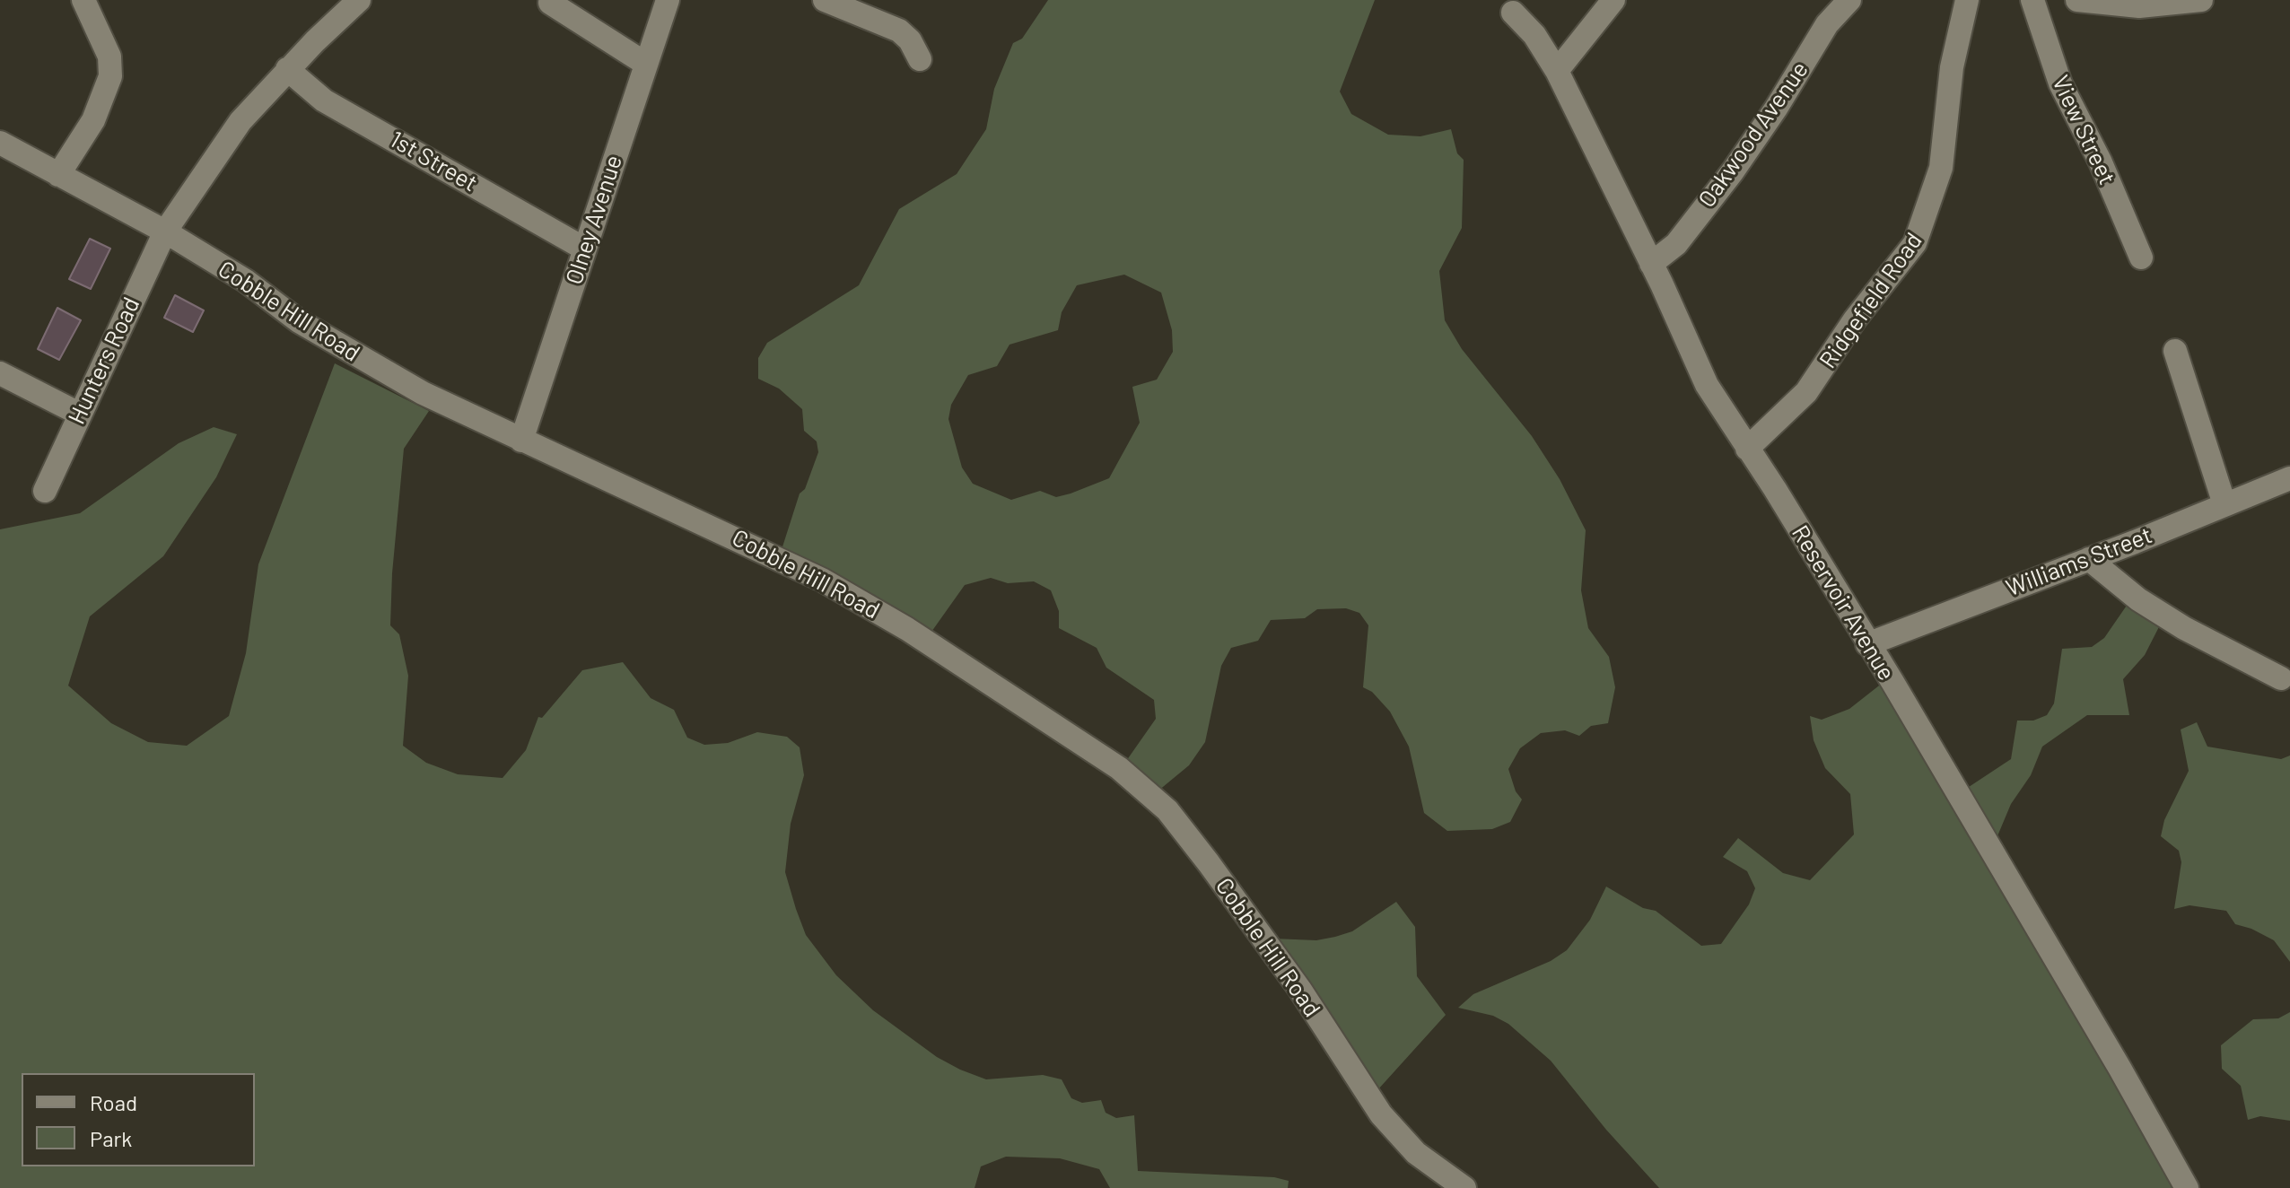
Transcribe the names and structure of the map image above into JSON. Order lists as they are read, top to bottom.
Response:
{
  "streets": {
    "street": [
      "View Street",
      "Oakwood Avenue",
      "1st Street",
      "Olney Avenue",
      "Ridgefield Road",
      "Cobble Hill Road",
      "Hunters Road",
      "Williams Street",
      "Reservoir Avenue"
    ]
  },
  "crossings": [
    ["Oakwood Avenue", "Reservoir Avenue"],
    ["1st Street", "Olney Avenue"],
    ["1st Street", "Hunters Road"],
    ["Olney Avenue", "Cobble Hill Road"],
    ["Ridgefield Road", "Reservoir Avenue"],
    ["Cobble Hill Road", "Hunters Road"],
    ["Williams Street", "Reservoir Avenue"]
  ],
  "legend": ["Road", "Park"]
}
